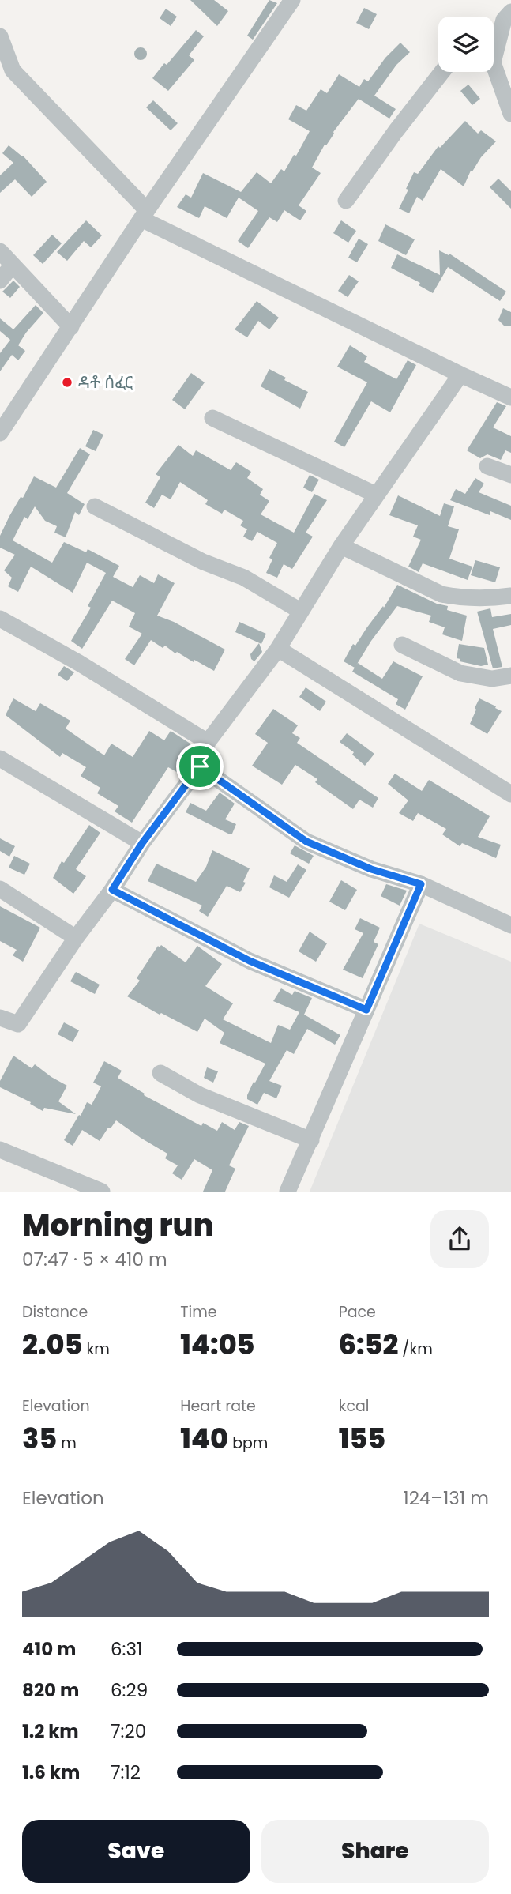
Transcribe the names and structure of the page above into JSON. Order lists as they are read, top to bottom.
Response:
{
  "places": ["ዳቶ ሰፈር"],
  "page": {
    "heading": ["Morning run", "07:47 · 5 × 410 m"],
    "stats": [
      ["Distance", "2.05 km"],
      ["Time", "14:05"],
      ["Pace", "6:52 /km"],
      ["Elevation", "35 m"],
      ["Heart rate", "140 bpm"],
      ["kcal", "155"]
    ],
    "chart": ["Elevation", "124–131 m"],
    "list": [
      {
        "name": "410 m",
        "note": "6:31"
      },
      {
        "name": "820 m",
        "note": "6:29"
      },
      {
        "name": "1.2 km",
        "note": "7:20"
      },
      {
        "name": "1.6 km",
        "note": "7:12"
      }
    ],
    "buttons": ["Save", "Share"]
  }
}
